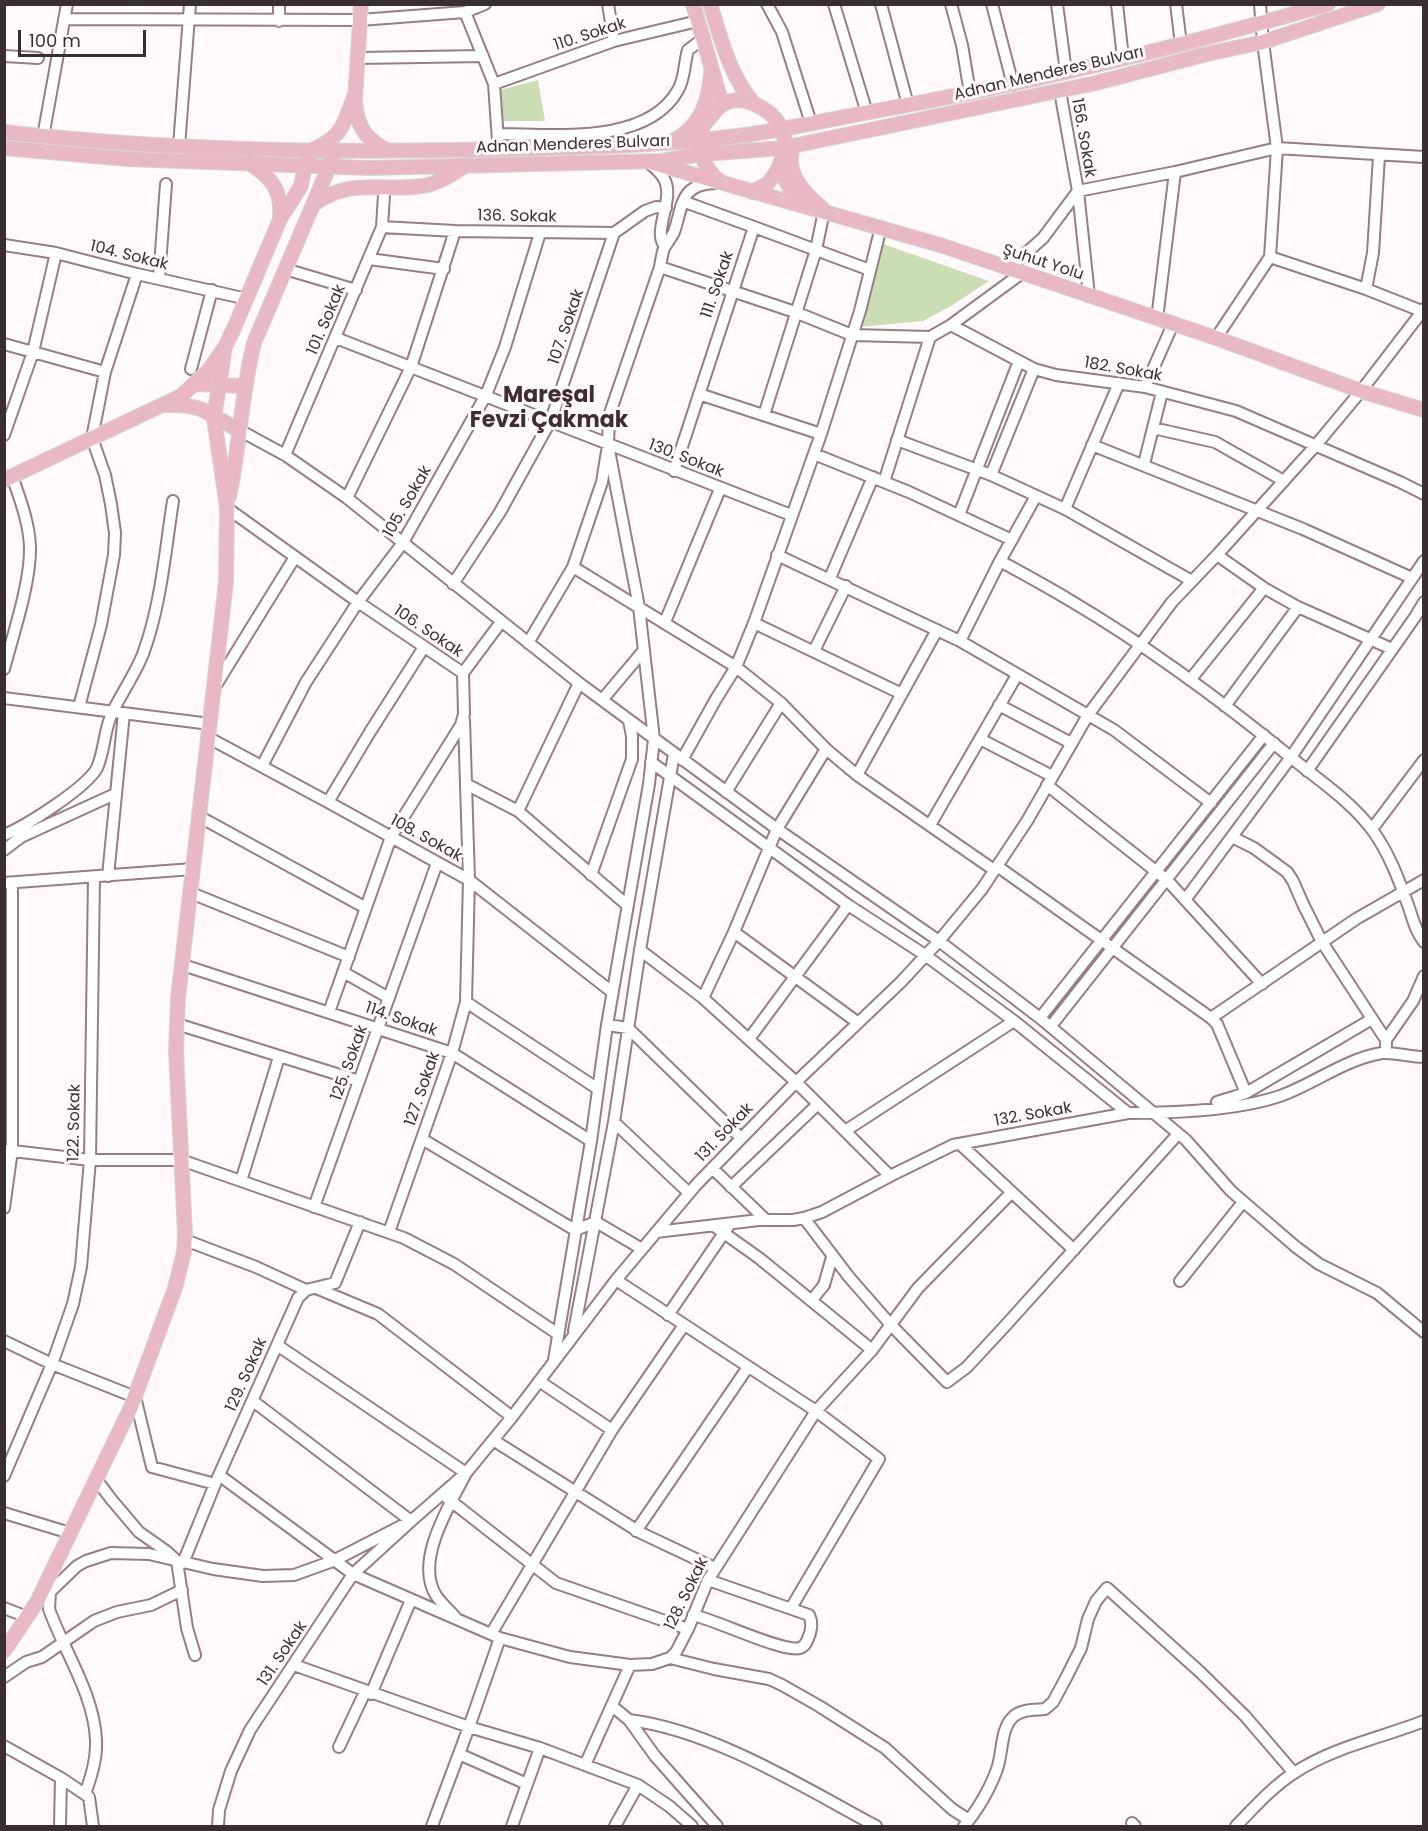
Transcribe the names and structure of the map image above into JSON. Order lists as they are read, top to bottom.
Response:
{
  "streets": {
    "main road": ["Adnan Menderes Bulvarı", "Şuhut Yolu"],
    "street": [
      "110. Sokak",
      "156. Sokak",
      "136. Sokak",
      "104. Sokak",
      "111. Sokak",
      "101. Sokak",
      "107. Sokak",
      "182. Sokak",
      "130. Sokak",
      "105. Sokak",
      "106. Sokak",
      "108. Sokak",
      "114. Sokak",
      "125. Sokak",
      "127. Sokak",
      "132. Sokak",
      "122. Sokak",
      "131. Sokak",
      "129. Sokak",
      "128. Sokak"
    ]
  },
  "crossings": [
    ["Adnan Menderes Bulvarı", "156. Sokak"],
    ["Adnan Menderes Bulvarı", "Şuhut Yolu"],
    ["156. Sokak", "Şuhut Yolu"],
    ["136. Sokak", "101. Sokak"],
    ["136. Sokak", "107. Sokak"],
    ["136. Sokak", "105. Sokak"],
    ["Şuhut Yolu", "131. Sokak"],
    ["111. Sokak", "130. Sokak"],
    ["101. Sokak", "130. Sokak"],
    ["107. Sokak", "130. Sokak"],
    ["182. Sokak", "131. Sokak"],
    ["130. Sokak", "105. Sokak"],
    ["105. Sokak", "106. Sokak"],
    ["105. Sokak", "108. Sokak"],
    ["106. Sokak", "108. Sokak"],
    ["106. Sokak", "114. Sokak"],
    ["106. Sokak", "127. Sokak"],
    ["108. Sokak", "125. Sokak"],
    ["108. Sokak", "127. Sokak"],
    ["114. Sokak", "125. Sokak"],
    ["114. Sokak", "127. Sokak"],
    ["132. Sokak", "131. Sokak"]
  ],
  "districts": ["Mareşal Fevzi Çakmak"],
  "scale_bar": "100 m"
}
